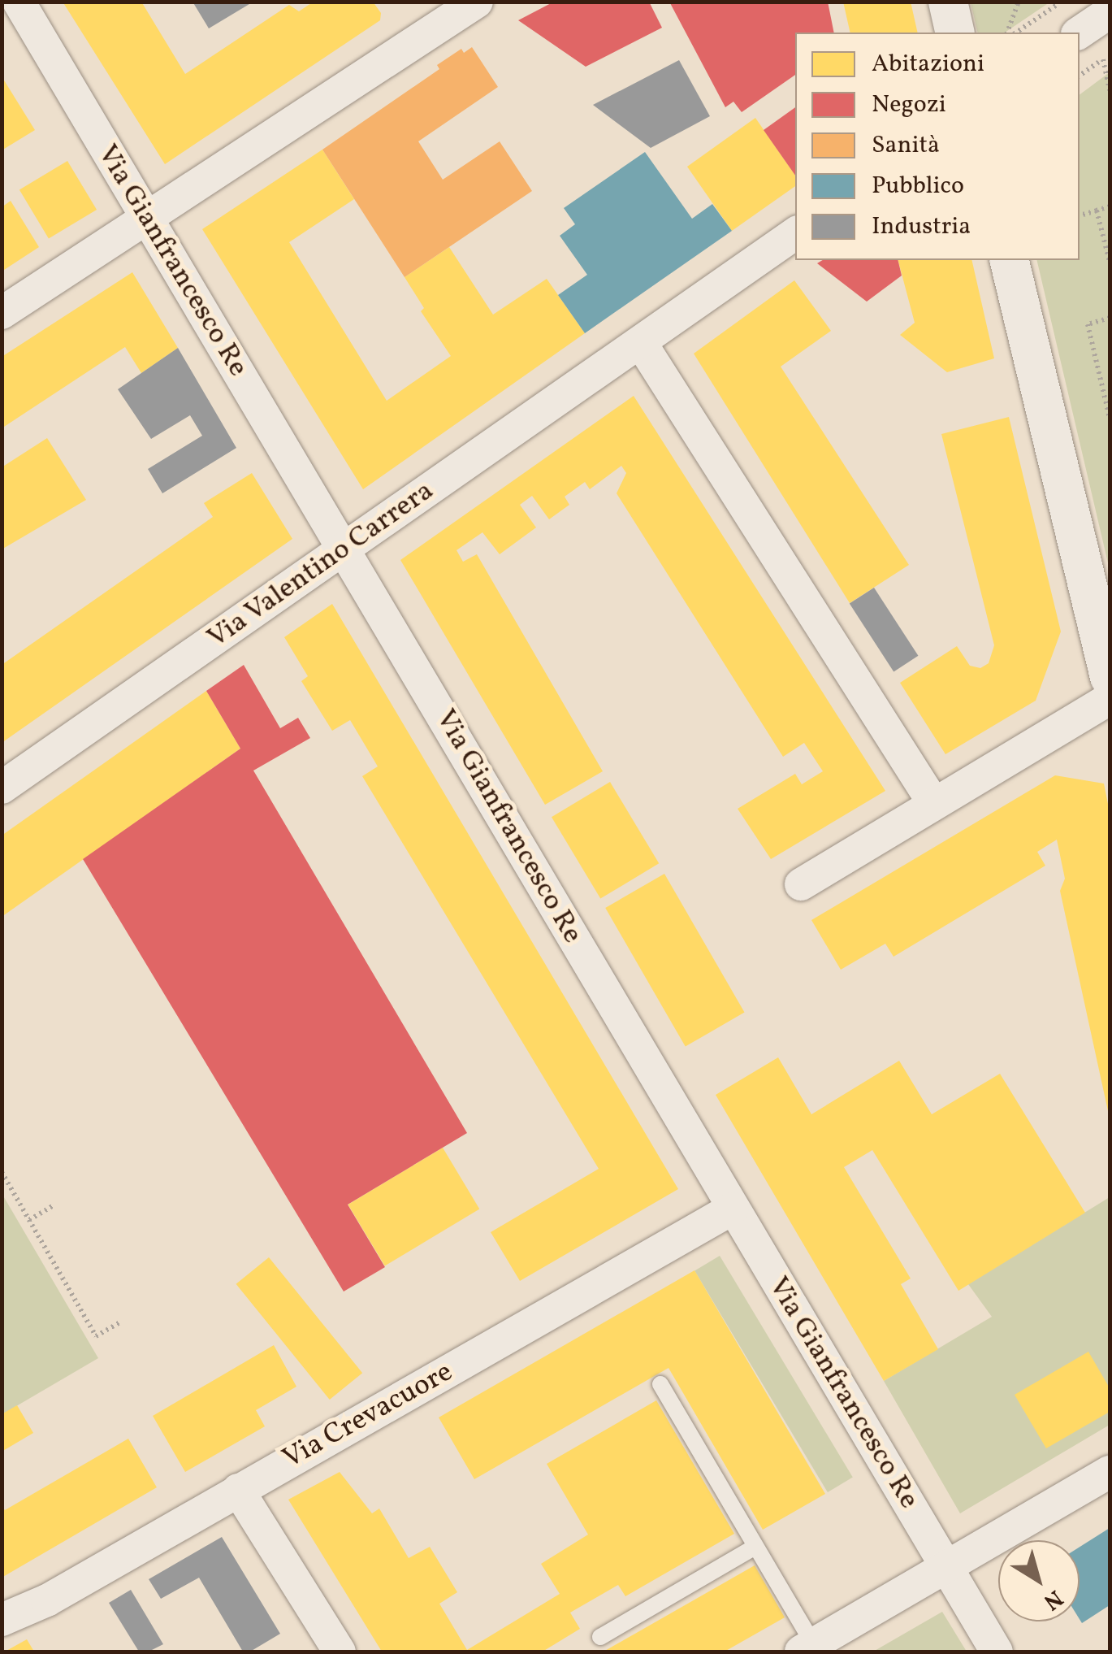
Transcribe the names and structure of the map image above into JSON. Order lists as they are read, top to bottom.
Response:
{
  "streets": {
    "street": ["Via Gianfrancesco Re", "Via Valentino Carrera", "Via Crevacuore"]
  },
  "crossings": [
    ["Via Gianfrancesco Re", "Via Valentino Carrera"],
    ["Via Gianfrancesco Re", "Via Crevacuore"]
  ],
  "legend": [
    "Abitazioni",
    "Negozi",
    "Sanità",
    "Pubblico",
    "Industria"
  ],
  "north": "bottom right"
}
